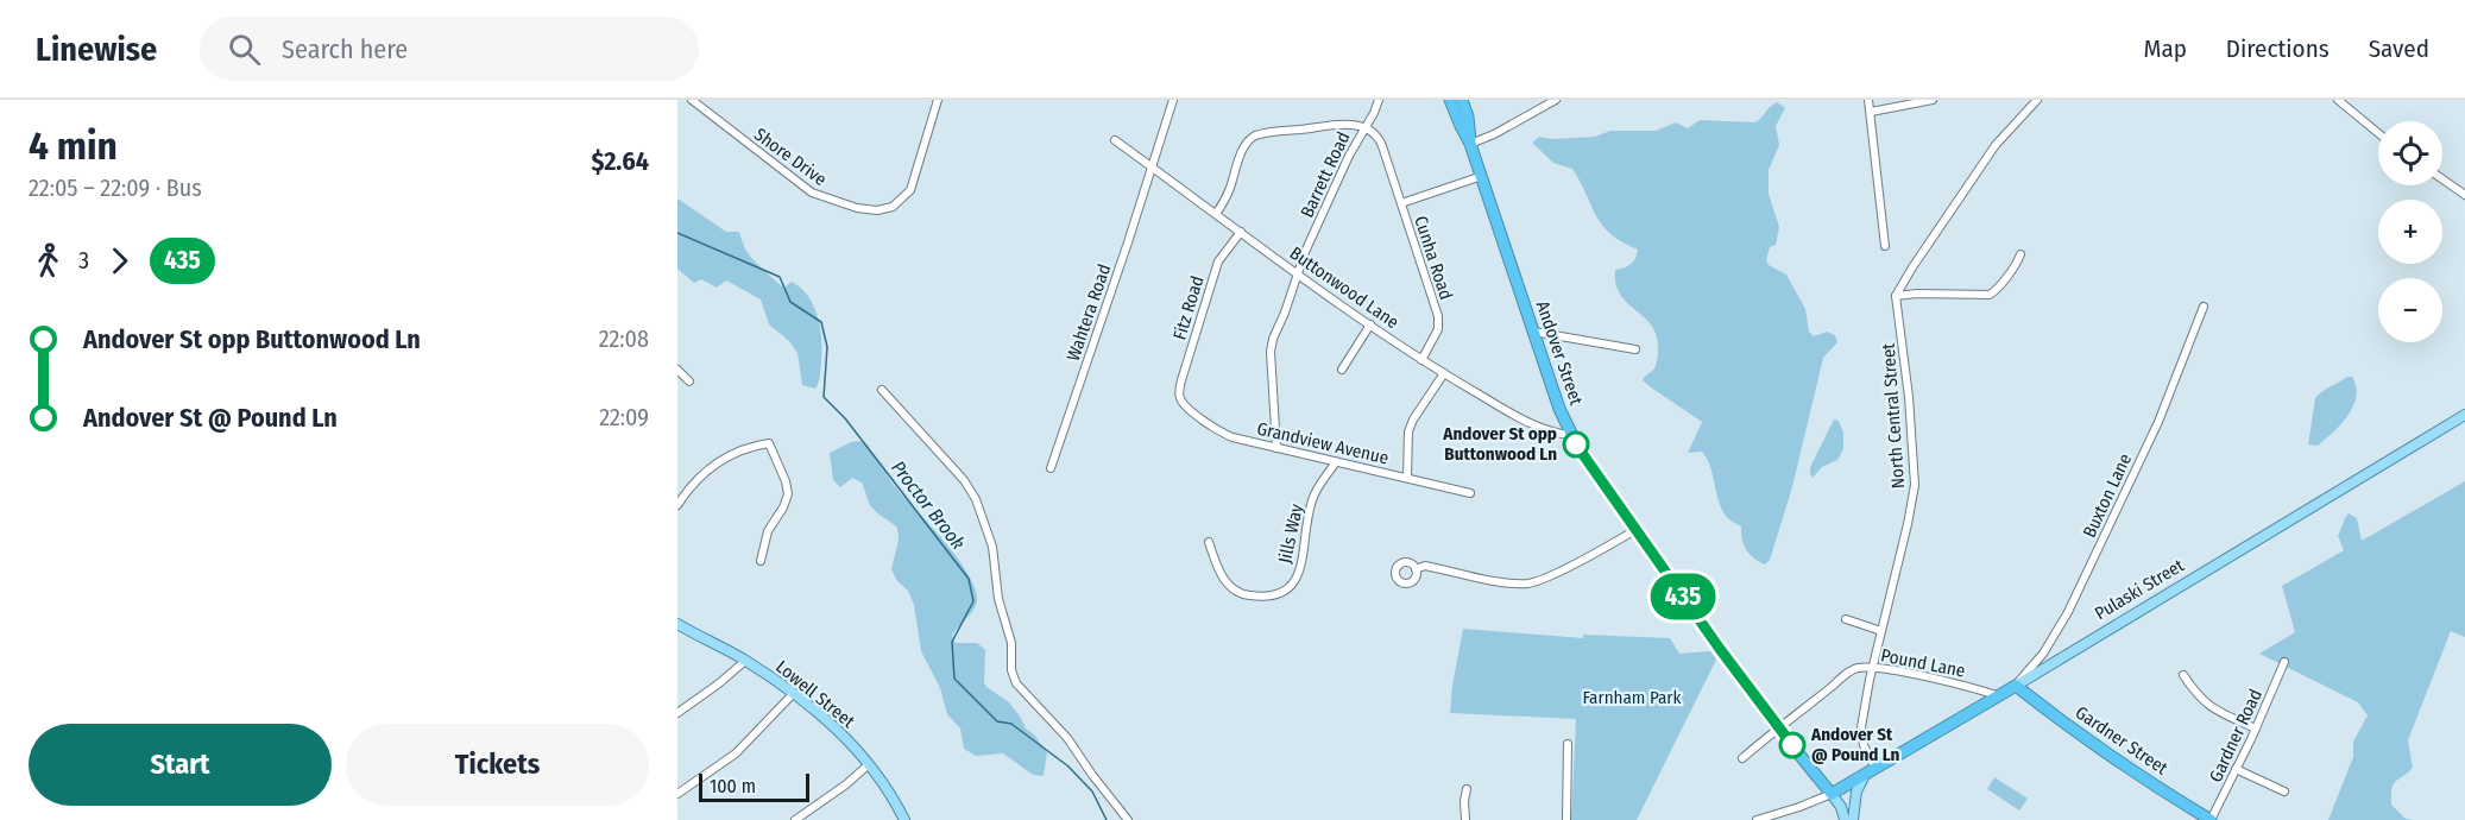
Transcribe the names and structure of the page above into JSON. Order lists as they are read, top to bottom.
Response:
{
  "streets": {
    "highway": ["Andover Street", "Pulaski Street", "Gardner Street"],
    "main road": ["Lowell Street"],
    "street": [
      "Shore Drive",
      "Barrett Road",
      "Cunha Road",
      "Buttonwood Lane",
      "Fitz Road",
      "Wahtera Road",
      "North Central Street",
      "Grandview Avenue",
      "Buxton Lane",
      "Jills Way",
      "Pound Lane",
      "Gardner Road"
    ]
  },
  "crossings": [
    ["Barrett Road", "Cunha Road"],
    ["Barrett Road", "Buttonwood Lane"],
    ["Barrett Road", "Grandview Avenue"],
    ["Cunha Road", "Buttonwood Lane"],
    ["Buttonwood Lane", "Fitz Road"],
    ["Buttonwood Lane", "Wahtera Road"],
    ["Buttonwood Lane", "Andover Street"],
    ["Fitz Road", "Grandview Avenue"],
    ["Andover Street", "Pulaski Street"],
    ["Andover Street", "Pound Lane"],
    ["North Central Street", "Pulaski Street"],
    ["North Central Street", "Pound Lane"],
    ["Grandview Avenue", "Jills Way"],
    ["Buxton Lane", "Pulaski Street"],
    ["Buxton Lane", "Gardner Street"],
    ["Pulaski Street", "Pound Lane"],
    ["Pulaski Street", "Gardner Street"],
    ["Gardner Road", "Gardner Street"]
  ],
  "water": ["Proctor Brook"],
  "parks": ["Farnham Park"],
  "places": ["Andover St opp Buttonwood Ln", "Andover St @ Pound Ln"],
  "lines": ["bus line 435"],
  "scale_bar": "100 m",
  "page": {
    "header": "Linewise",
    "search": "Search here",
    "nav": ["Map", "Directions", "Saved"],
    "heading": ["4 min", "22:05 – 22:09 · Bus", "$2.64"],
    "on_map": "435",
    "map_buttons": ["+", "−"],
    "legs": ["3", "435"],
    "list": [
      {
        "name": "Andover St opp Buttonwood Ln",
        "value": "22:08"
      },
      {
        "name": "Andover St @ Pound Ln",
        "value": "22:09"
      }
    ],
    "buttons": ["Start", "Tickets"],
    "scale": "100 m"
  }
}
